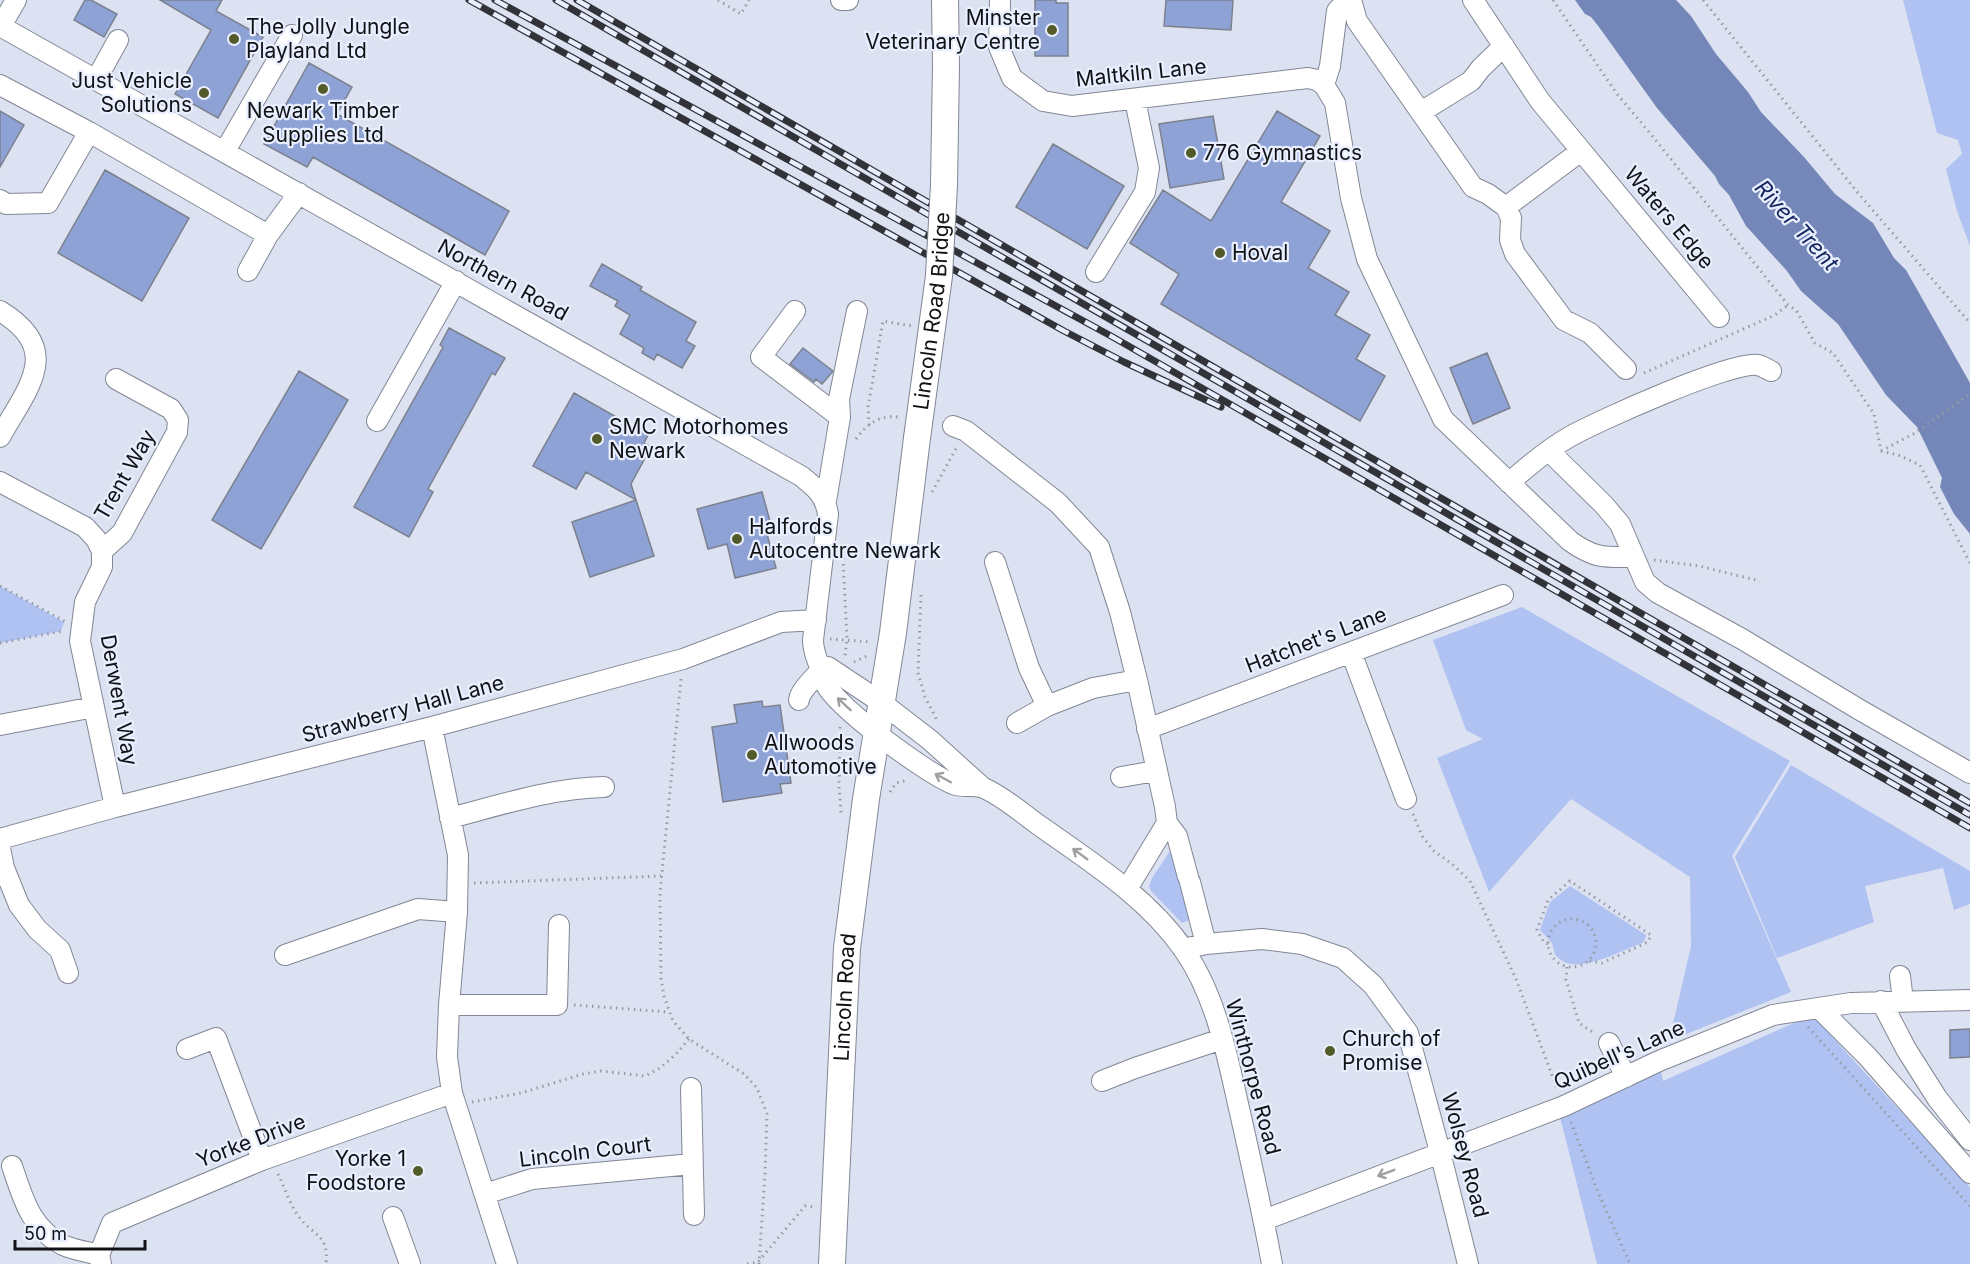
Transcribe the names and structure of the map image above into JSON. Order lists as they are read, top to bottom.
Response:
{
  "streets": {
    "main road": ["Lincoln Road Bridge", "Lincoln Road"],
    "street": [
      "Maltkiln Lane",
      "Waters Edge",
      "Northern Road",
      "Trent Way",
      "Hatchet's Lane",
      "Derwent Way",
      "Strawberry Hall Lane",
      "Quibell's Lane",
      "Winthorpe Road",
      "Yorke Drive",
      "Lincoln Court",
      "Wolsey Road"
    ]
  },
  "crossings": [
    ["Lincoln Road Bridge", "Lincoln Road"],
    ["Lincoln Road Bridge", "Winthorpe Road"],
    ["Trent Way", "Derwent Way"],
    ["Derwent Way", "Strawberry Hall Lane"],
    ["Lincoln Road", "Winthorpe Road"],
    ["Quibell's Lane", "Winthorpe Road"],
    ["Quibell's Lane", "Wolsey Road"],
    ["Winthorpe Road", "Wolsey Road"]
  ],
  "water": ["River Trent"],
  "places": [
    "Minster Veterinary Centre",
    "The Jolly Jungle Playland Ltd",
    "Newark Timber Supplies Ltd",
    "Just Vehicle Solutions",
    "776 Gymnastics",
    "Hoval",
    "SMC Motorhomes Newark",
    "Halfords Autocentre Newark",
    "Allwoods Automotive",
    "Church of Promise",
    "Yorke 1 Foodstore"
  ],
  "scale_bar": "50 m"
}
